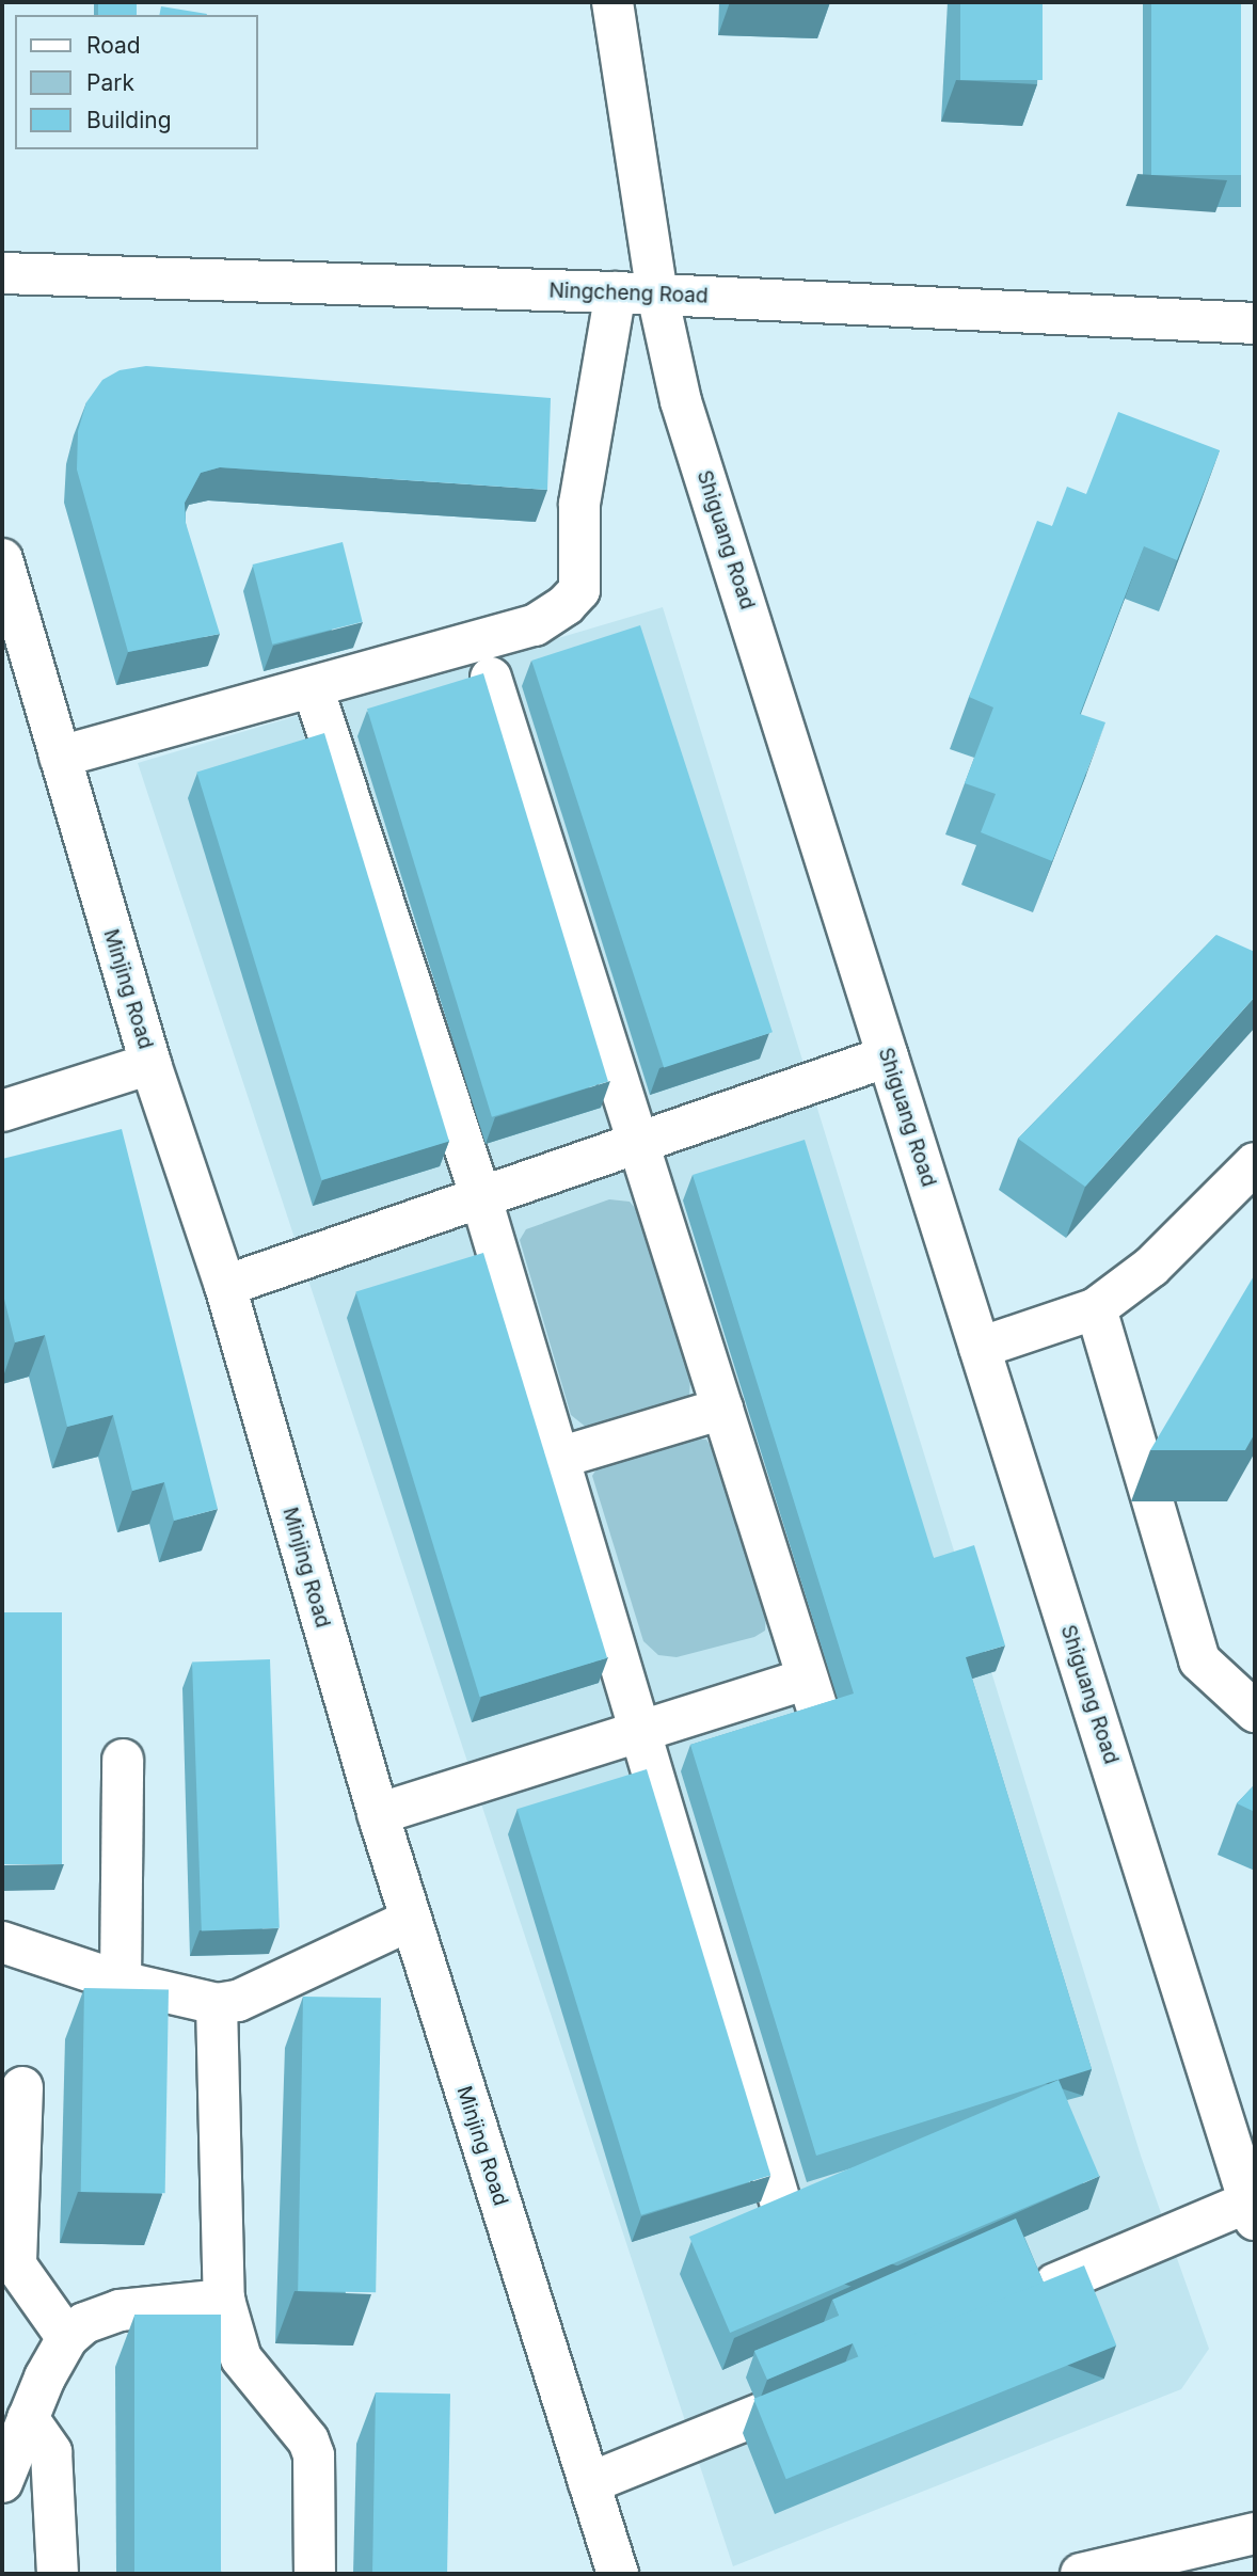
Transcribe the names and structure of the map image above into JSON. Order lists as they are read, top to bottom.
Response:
{
  "streets": {
    "street": ["Ningcheng Road", "Shiguang Road", "Minjing Road"]
  },
  "crossings": [
    ["Ningcheng Road", "Shiguang Road"]
  ],
  "legend": ["Road", "Park", "Building"]
}
